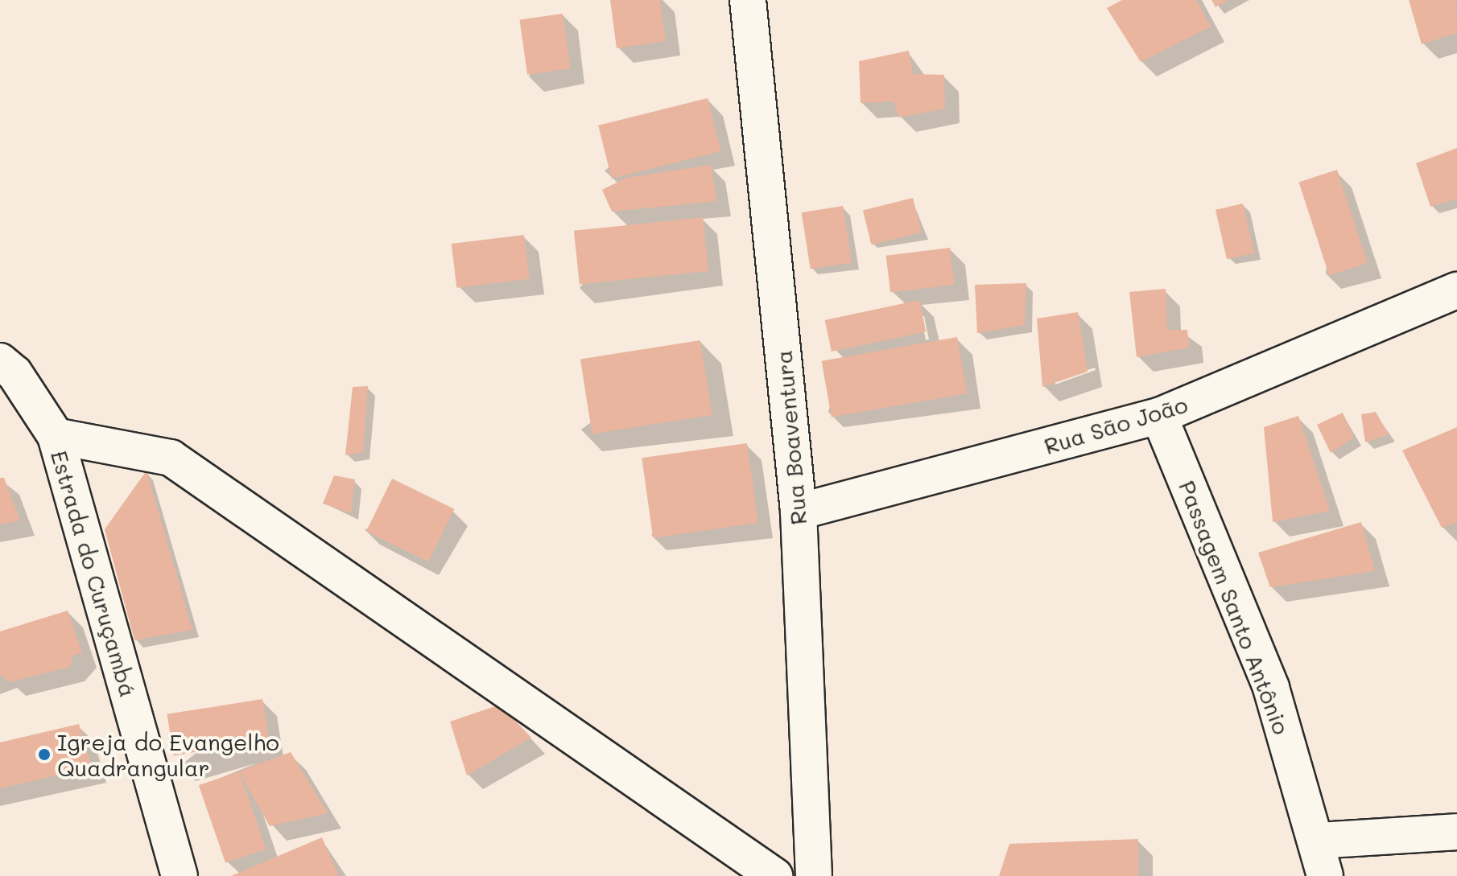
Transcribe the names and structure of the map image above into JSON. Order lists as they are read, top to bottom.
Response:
{
  "streets": {
    "street": [
      "Rua São João",
      "Rua Boaventura",
      "Estrada do Curuçambá",
      "Passagem Santo Antônio"
    ]
  },
  "crossings": [
    ["Rua São João", "Rua Boaventura"],
    ["Rua São João", "Passagem Santo Antônio"]
  ],
  "places": ["Igreja do Evangelho Quadrangular"]
}
